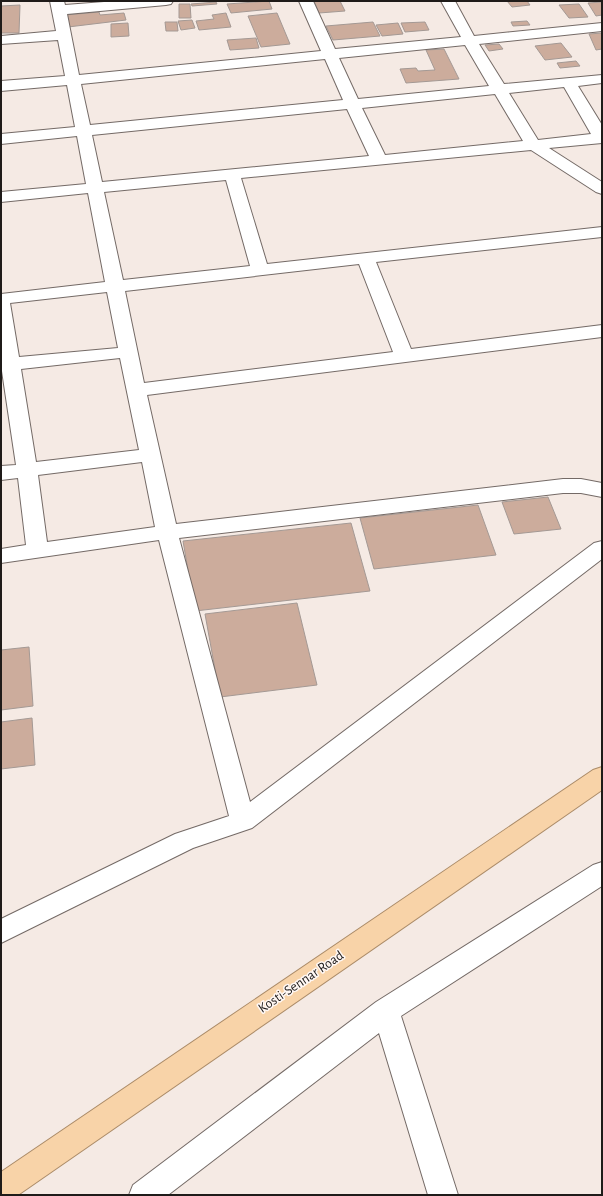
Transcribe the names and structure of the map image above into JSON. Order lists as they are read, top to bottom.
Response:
{
  "streets": {
    "highway": ["Kosti-Sennar Road"]
  }
}
